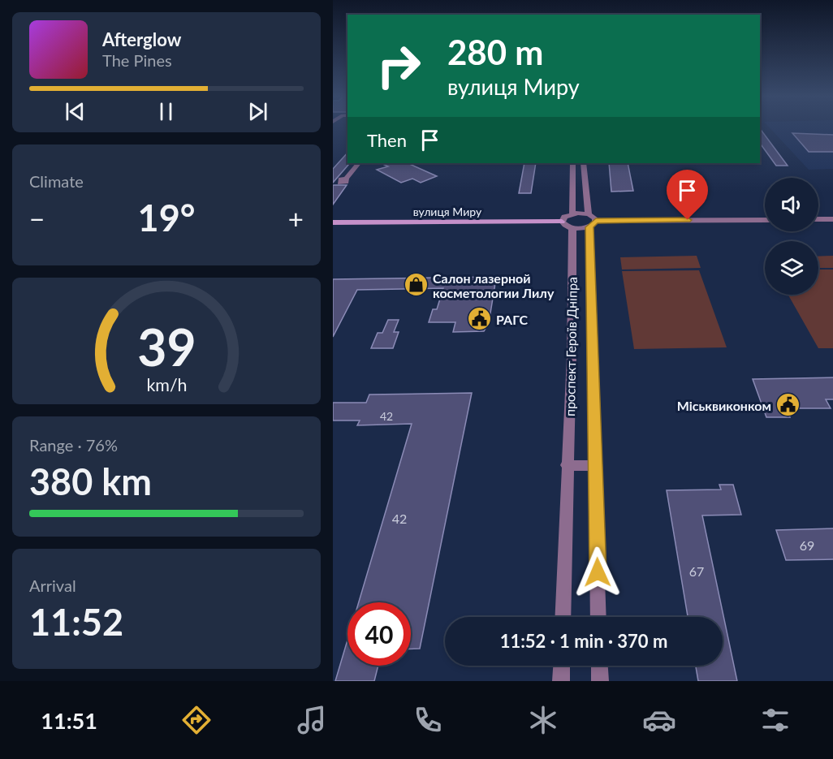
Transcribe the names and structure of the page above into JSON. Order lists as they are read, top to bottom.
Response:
{
  "streets": {
    "main road": ["вулиця Миру"],
    "street": ["проспект Героїв Дніпра"]
  },
  "places": {
    "shop": ["Салон лазерной косметологии Лилу"],
    "public building": ["РАГС", "Міськвиконком"]
  },
  "house_numbers": [
    "42",
    "42",
    "69",
    "67"
  ],
  "page": {
    "turn": ["280 m", "вулиця Миру"],
    "song": ["Afterglow", "The Pines"],
    "then": "Then",
    "tile": [
      "Climate",
      ["Range · 76%", "380 km"],
      ["Arrival", "11:52"]
    ],
    "heat": ["−", "19°", "+"],
    "limit": "40",
    "trip": "11:52 · 1 min · 370 m",
    "tabs": "11:51",
    "gauge": ["39", "km/h"]
  }
}
